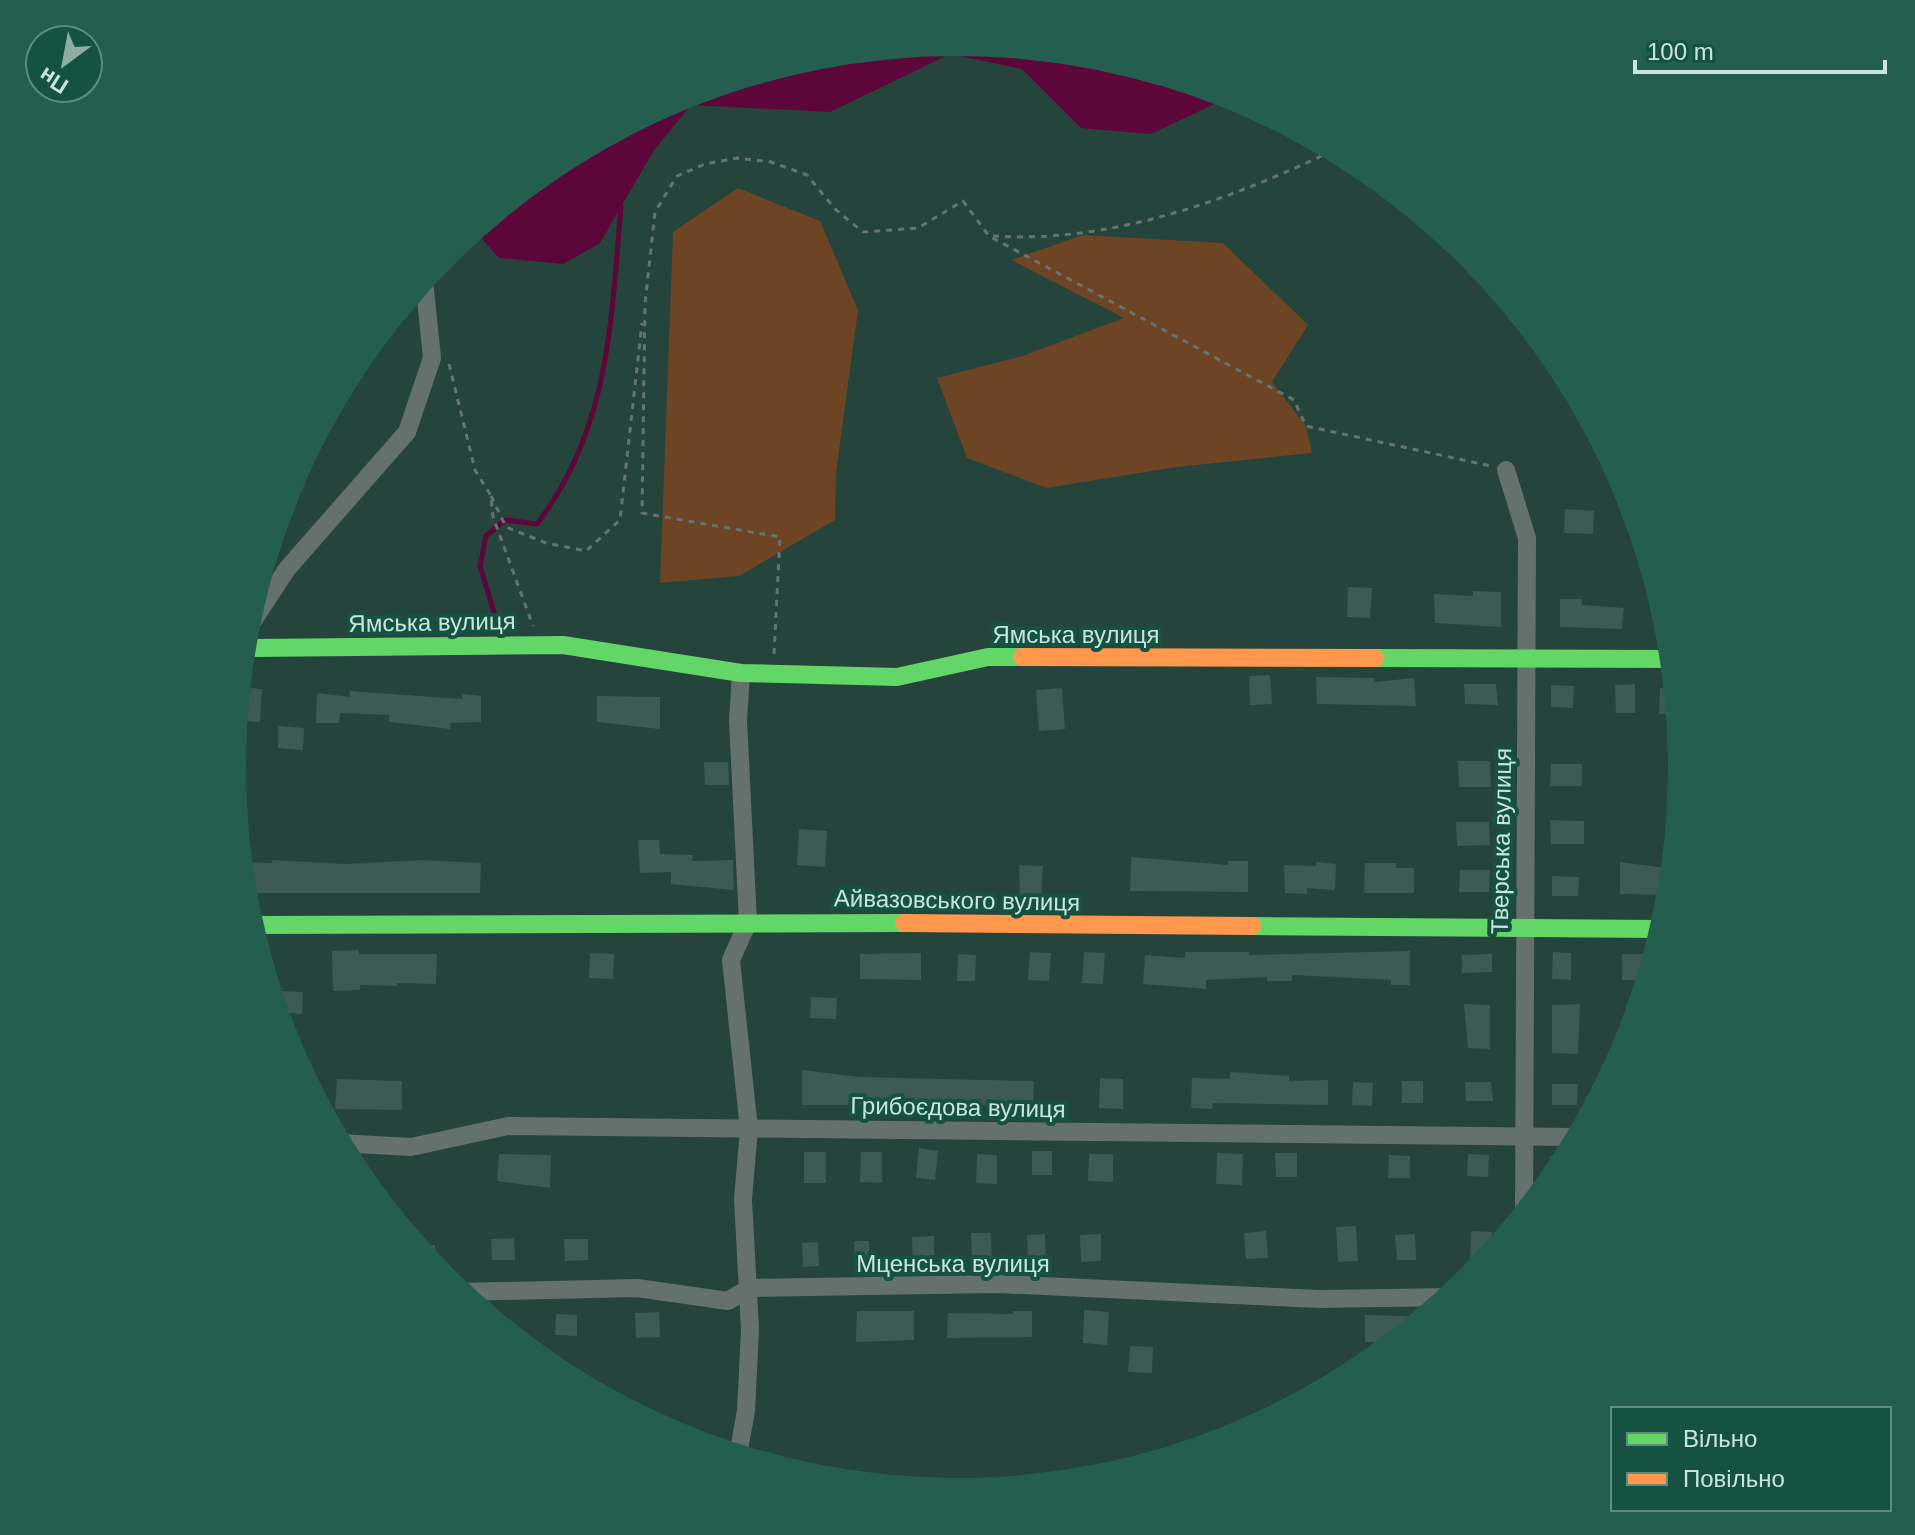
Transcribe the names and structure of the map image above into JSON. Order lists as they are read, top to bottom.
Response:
{
  "streets": {
    "street": [
      "Ямська вулиця",
      "Тверська вулиця",
      "Айвазовського вулиця",
      "Грибоєдова вулиця",
      "Мценська вулиця"
    ]
  },
  "crossings": [
    ["Ямська вулиця", "Тверська вулиця"],
    ["Тверська вулиця", "Айвазовського вулиця"],
    ["Тверська вулиця", "Грибоєдова вулиця"]
  ],
  "legend": ["Вільно", "Повільно"],
  "scale_bar": "100 m",
  "north": "bottom left"
}
